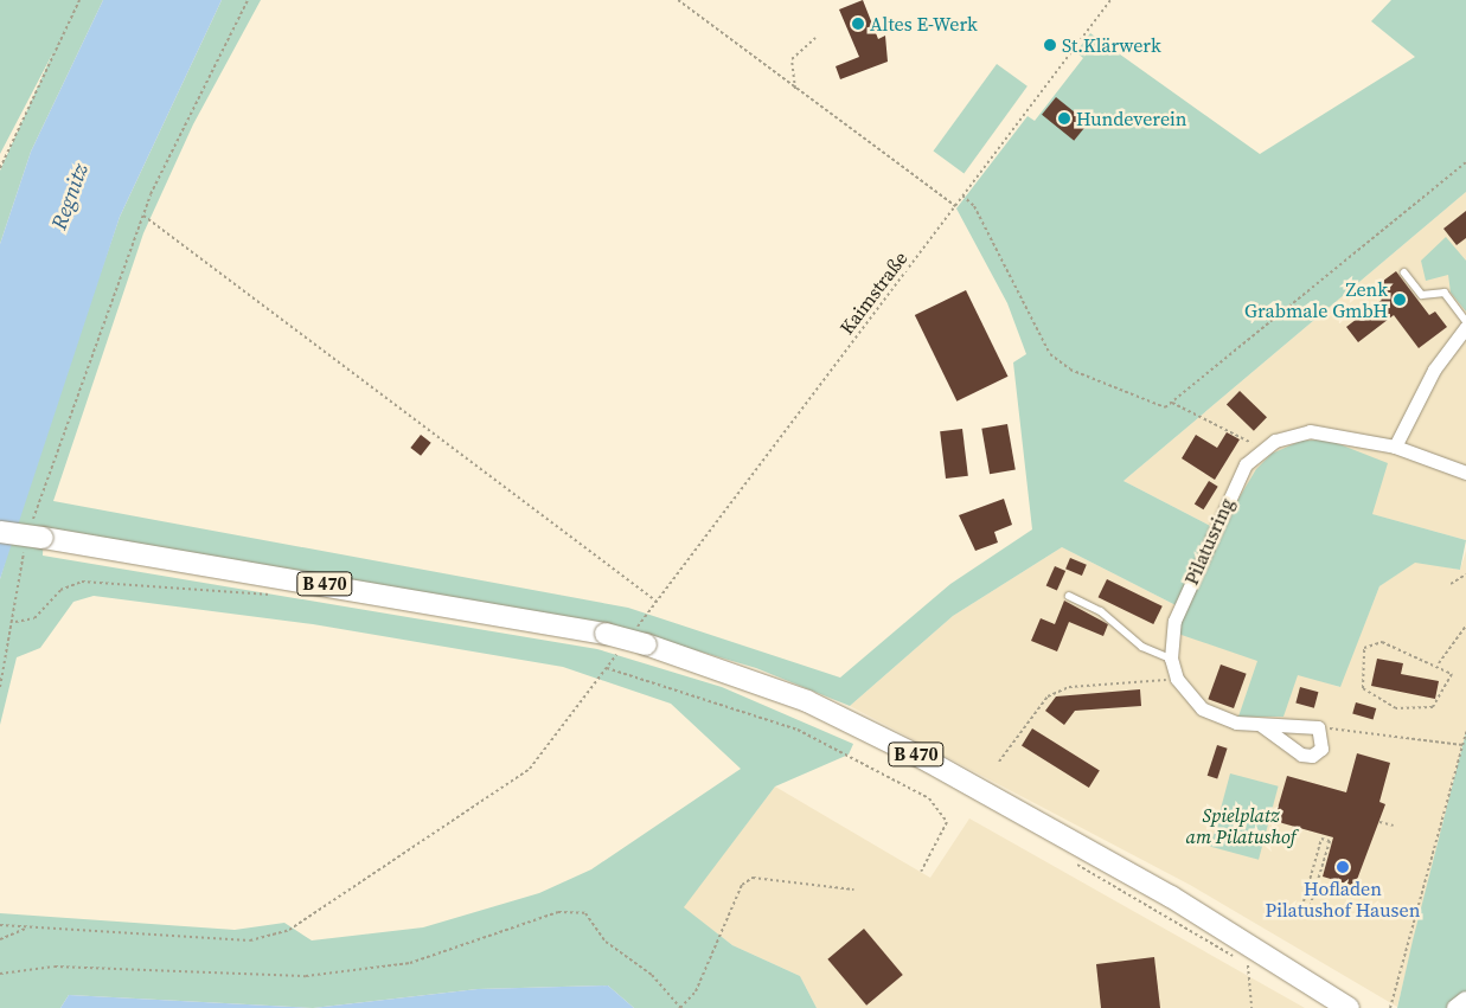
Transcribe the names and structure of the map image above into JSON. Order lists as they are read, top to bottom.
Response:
{
  "streets": {
    "main road": ["B 470"],
    "street": ["Pilatusring"],
    "path": ["Kaimstraße"]
  },
  "crossings": [
    ["Kaimstraße", "B 470"]
  ],
  "water": ["Regnitz"],
  "parks": ["Spielplatz am Pilatushof"],
  "places": [
    "Altes E-Werk",
    "St.Klärwerk",
    "Hundeverein",
    "Zenk Grabmale GmbH",
    "Hofladen Pilatushof Hausen"
  ]
}
